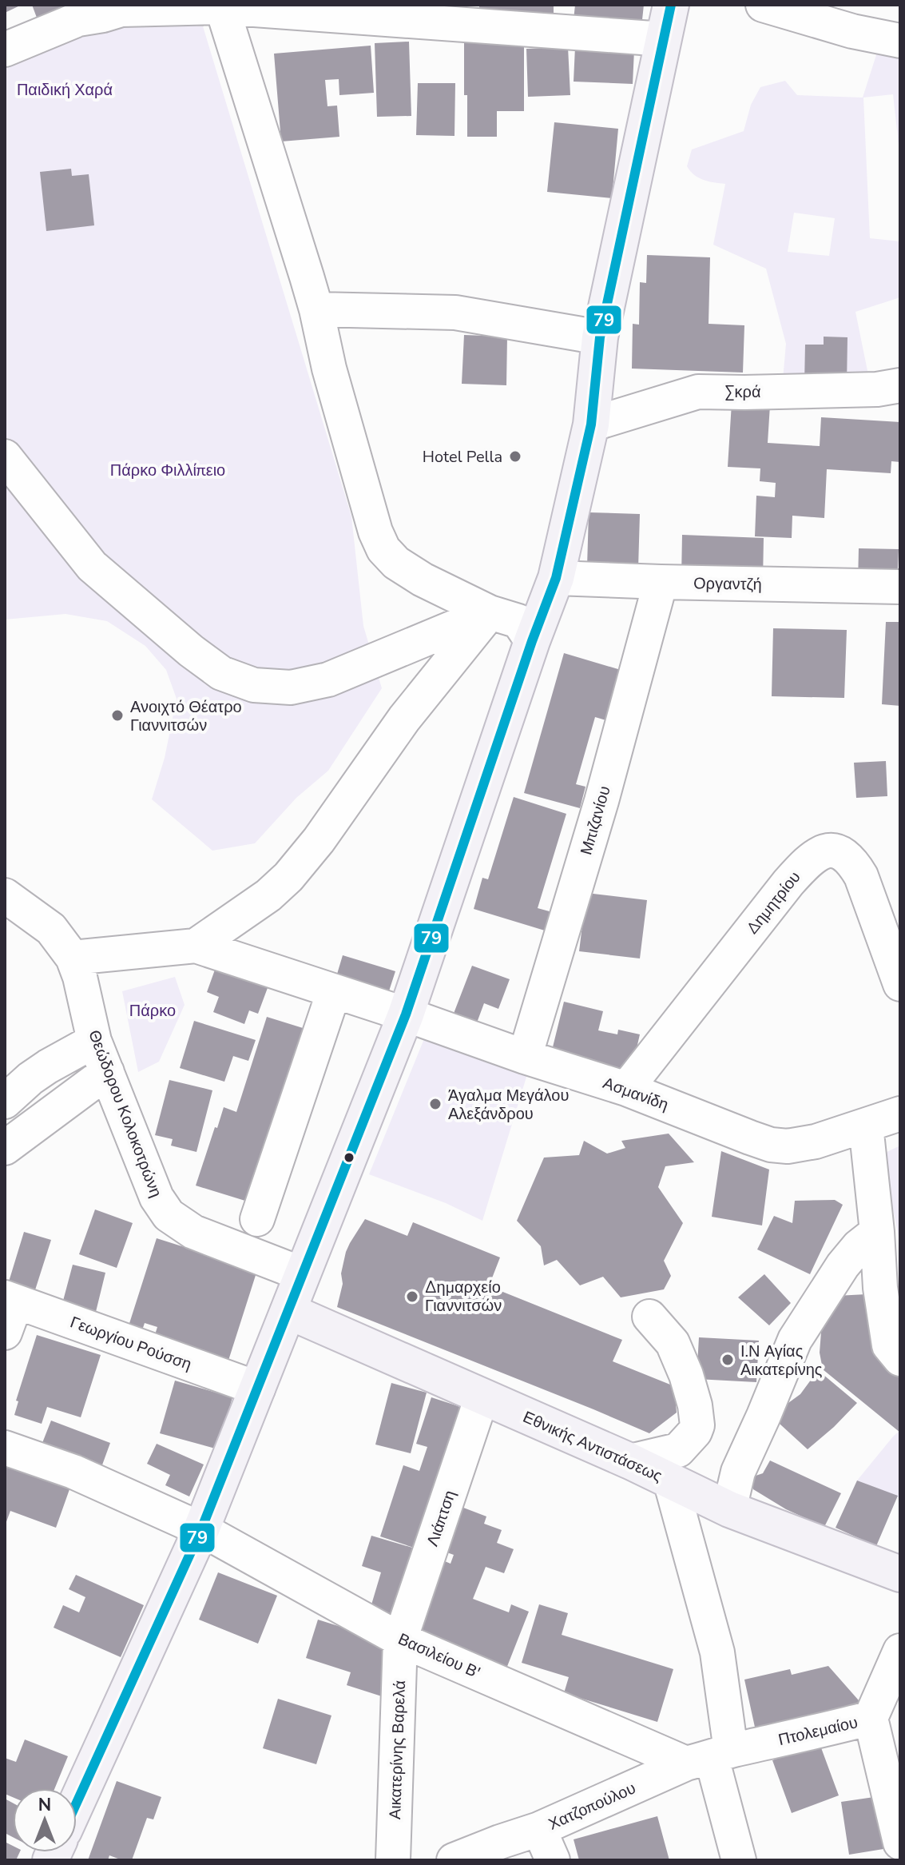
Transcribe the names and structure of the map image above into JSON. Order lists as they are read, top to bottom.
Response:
{
  "streets": {
    "main road": ["Εθνικής Αντιστάσεως"],
    "street": [
      "Σκρά",
      "Οργαντζή",
      "Μπιζανίου",
      "Δημητρίου",
      "Ασμανίδη",
      "Θεώδορου Κολοκοτρώνη",
      "Γεωργίου Ρούσση",
      "Λιάπτση",
      "Βασιλείου Β'",
      "Πτολεμαίου",
      "Αικατερίνης Βαρελά",
      "Χατζοπούλου"
    ]
  },
  "crossings": [
    ["Οργαντζή", "Μπιζανίου"],
    ["Μπιζανίου", "Ασμανίδη"],
    ["Δημητρίου", "Ασμανίδη"],
    ["Εθνικής Αντιστάσεως", "Λιάπτση"],
    ["Λιάπτση", "Βασιλείου Β'"],
    ["Λιάπτση", "Αικατερίνης Βαρελά"],
    ["Βασιλείου Β'", "Πτολεμαίου"],
    ["Βασιλείου Β'", "Αικατερίνης Βαρελά"],
    ["Βασιλείου Β'", "Χατζοπούλου"],
    ["Πτολεμαίου", "Χατζοπούλου"]
  ],
  "parks": ["Παιδική Χαρά", "Πάρκο Φιλλίπειο", "Πάρκο"],
  "places": [
    "Hotel Pella",
    "Ανοιχτό Θέατρο Γιαννιτσών",
    "Άγαλμα Μεγάλου Αλεξάνδρου",
    "Δημαρχείο Γιαννιτσών",
    "Ι.Ν Αγίας Αικατερίνης"
  ],
  "lines": ["transit line 79"],
  "north": "top"
}
